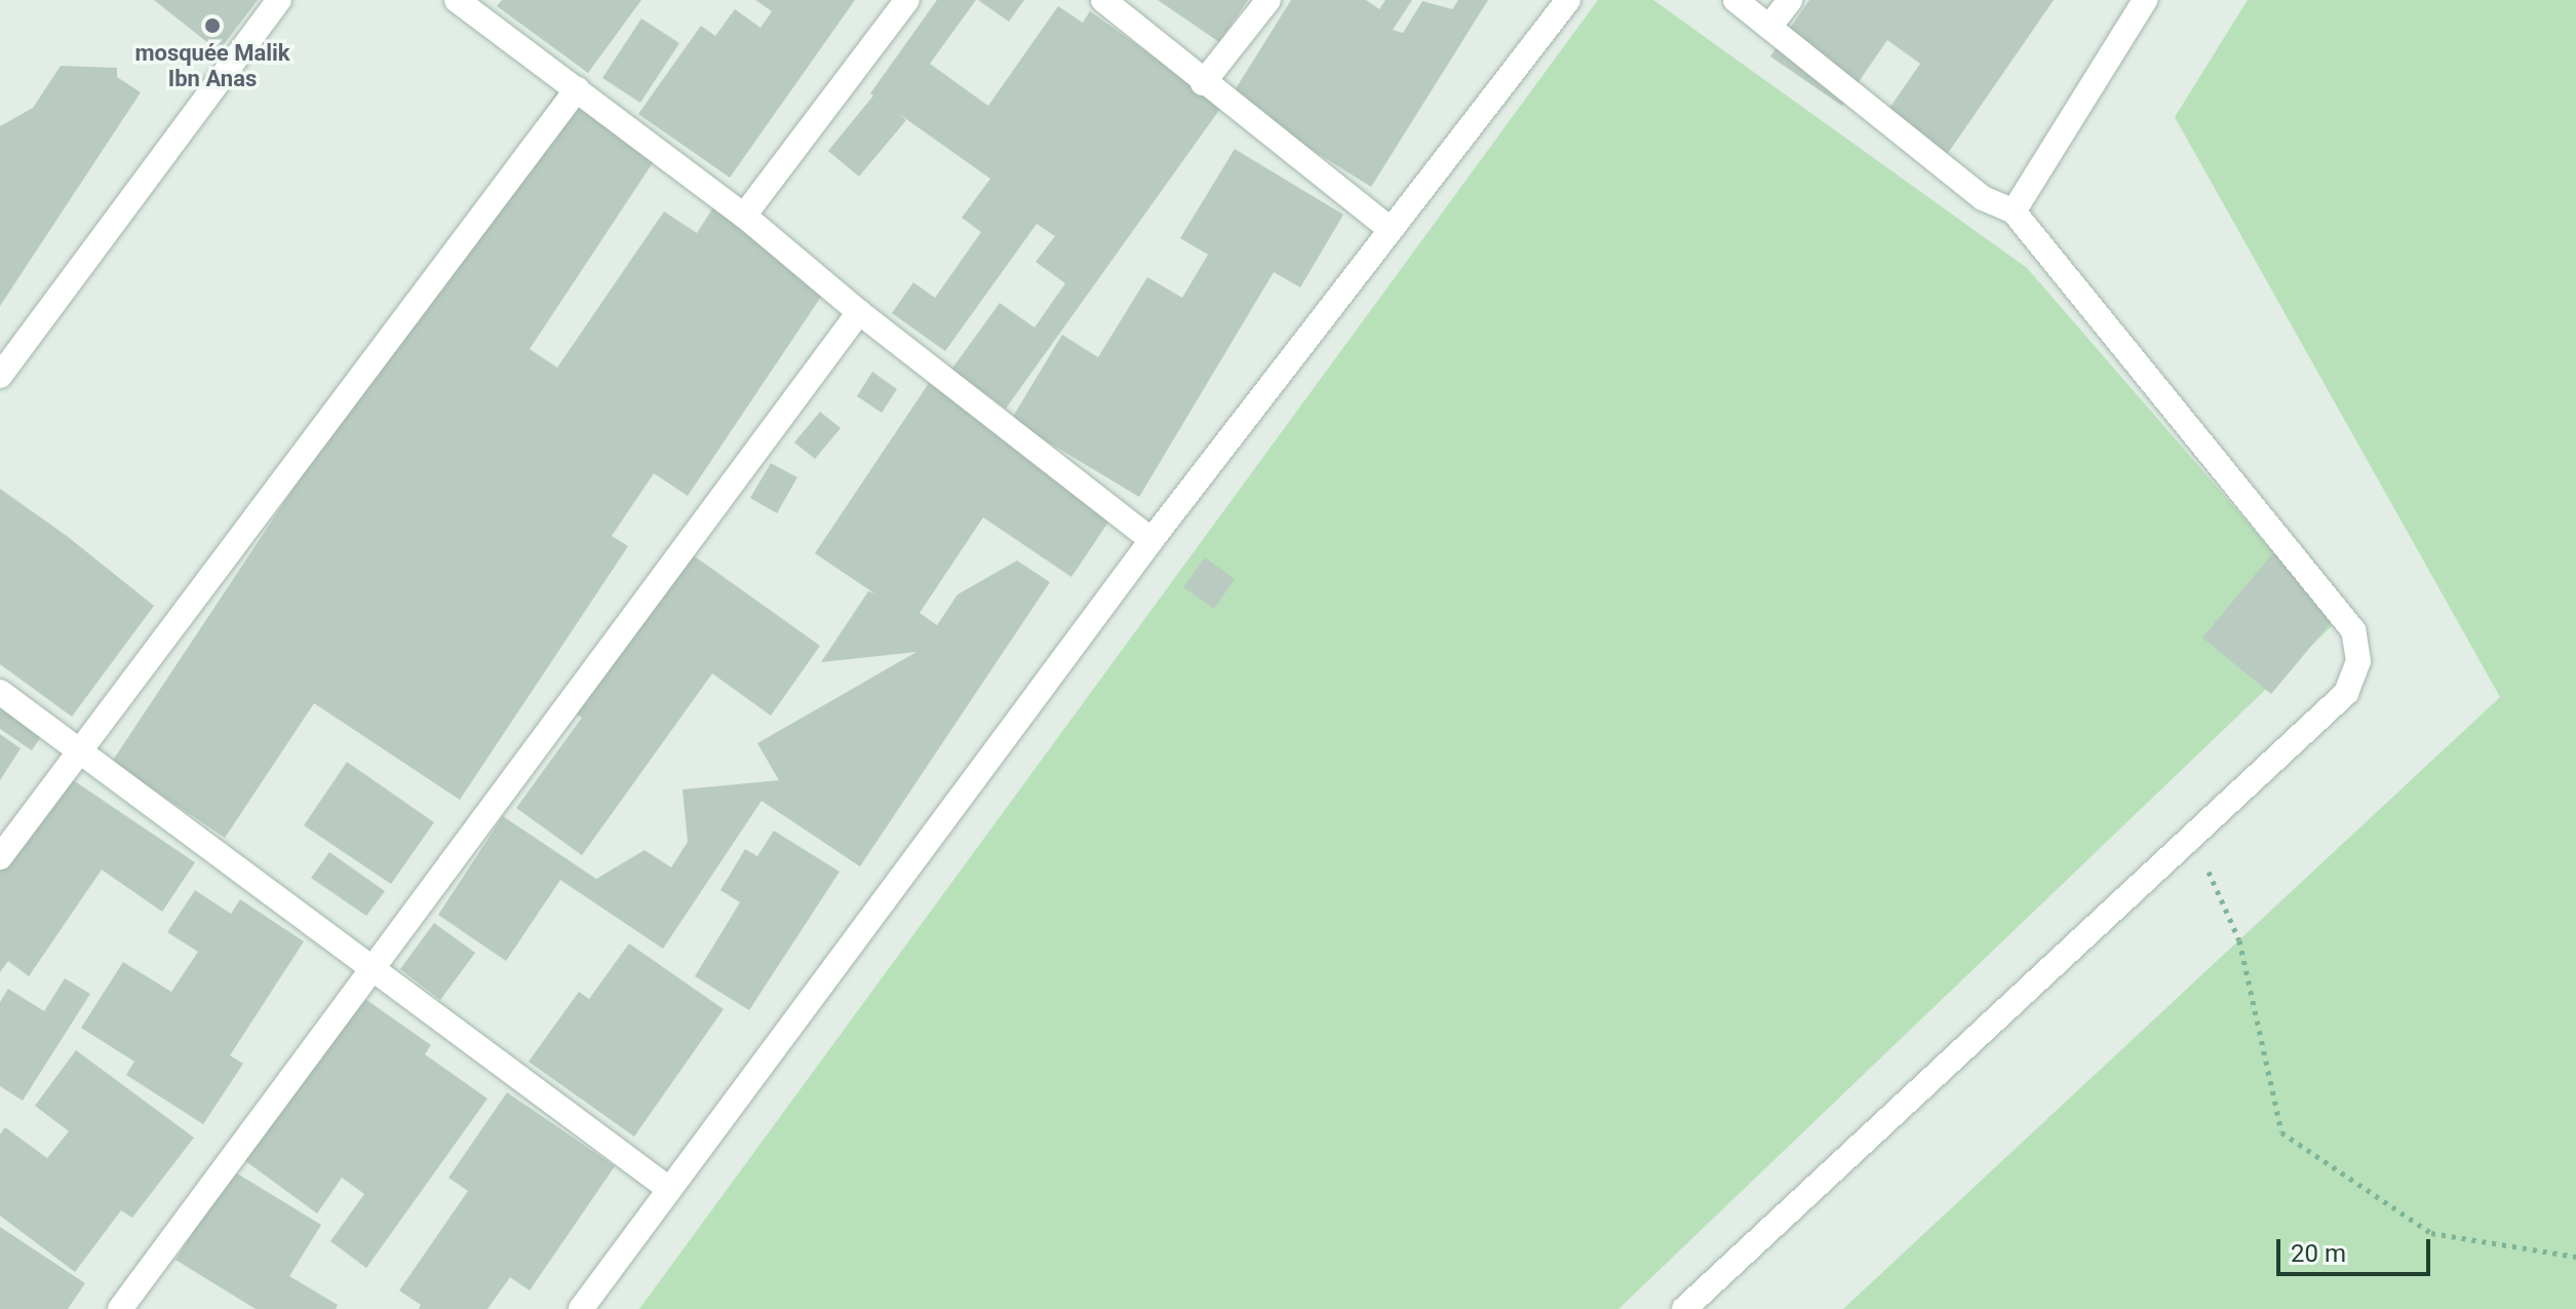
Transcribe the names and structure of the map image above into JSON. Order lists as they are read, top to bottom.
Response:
{
  "places": ["mosquée Malik Ibn Anas"],
  "scale_bar": "20 m"
}
